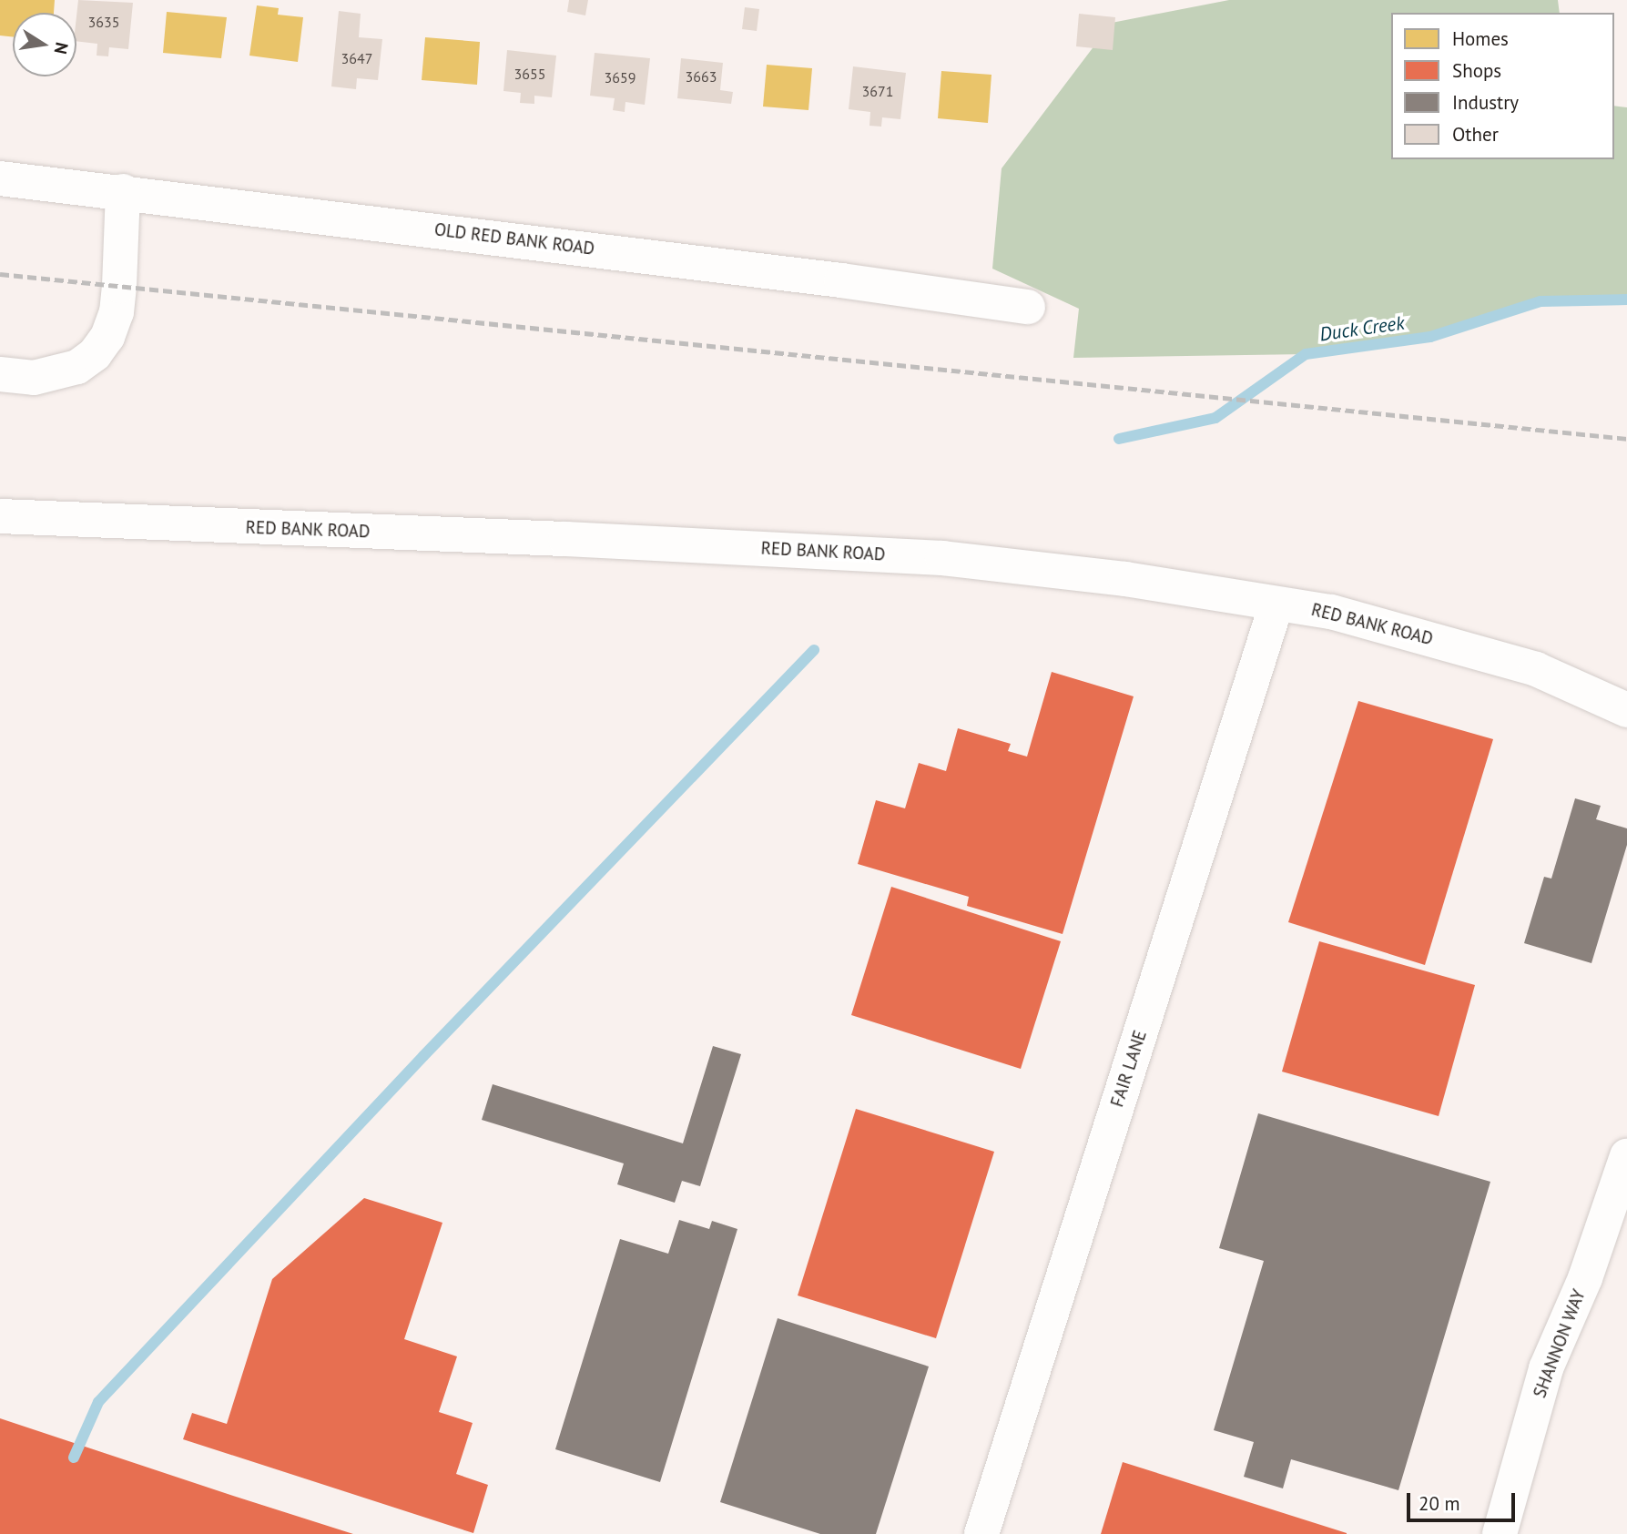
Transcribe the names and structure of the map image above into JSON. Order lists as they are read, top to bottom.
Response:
{
  "streets": {
    "main road": [
      "OLD RED BANK ROAD",
      "RED BANK ROAD",
      "FAIR LANE",
      "SHANNON WAY"
    ]
  },
  "crossings": [
    ["RED BANK ROAD", "FAIR LANE"]
  ],
  "water": ["Duck Creek"],
  "house_numbers": [
    "3635",
    "3647",
    "3655",
    "3663",
    "3659",
    "3671"
  ],
  "legend": [
    "Homes",
    "Shops",
    "Industry",
    "Other"
  ],
  "scale_bar": "20 m",
  "north": "right"
}
